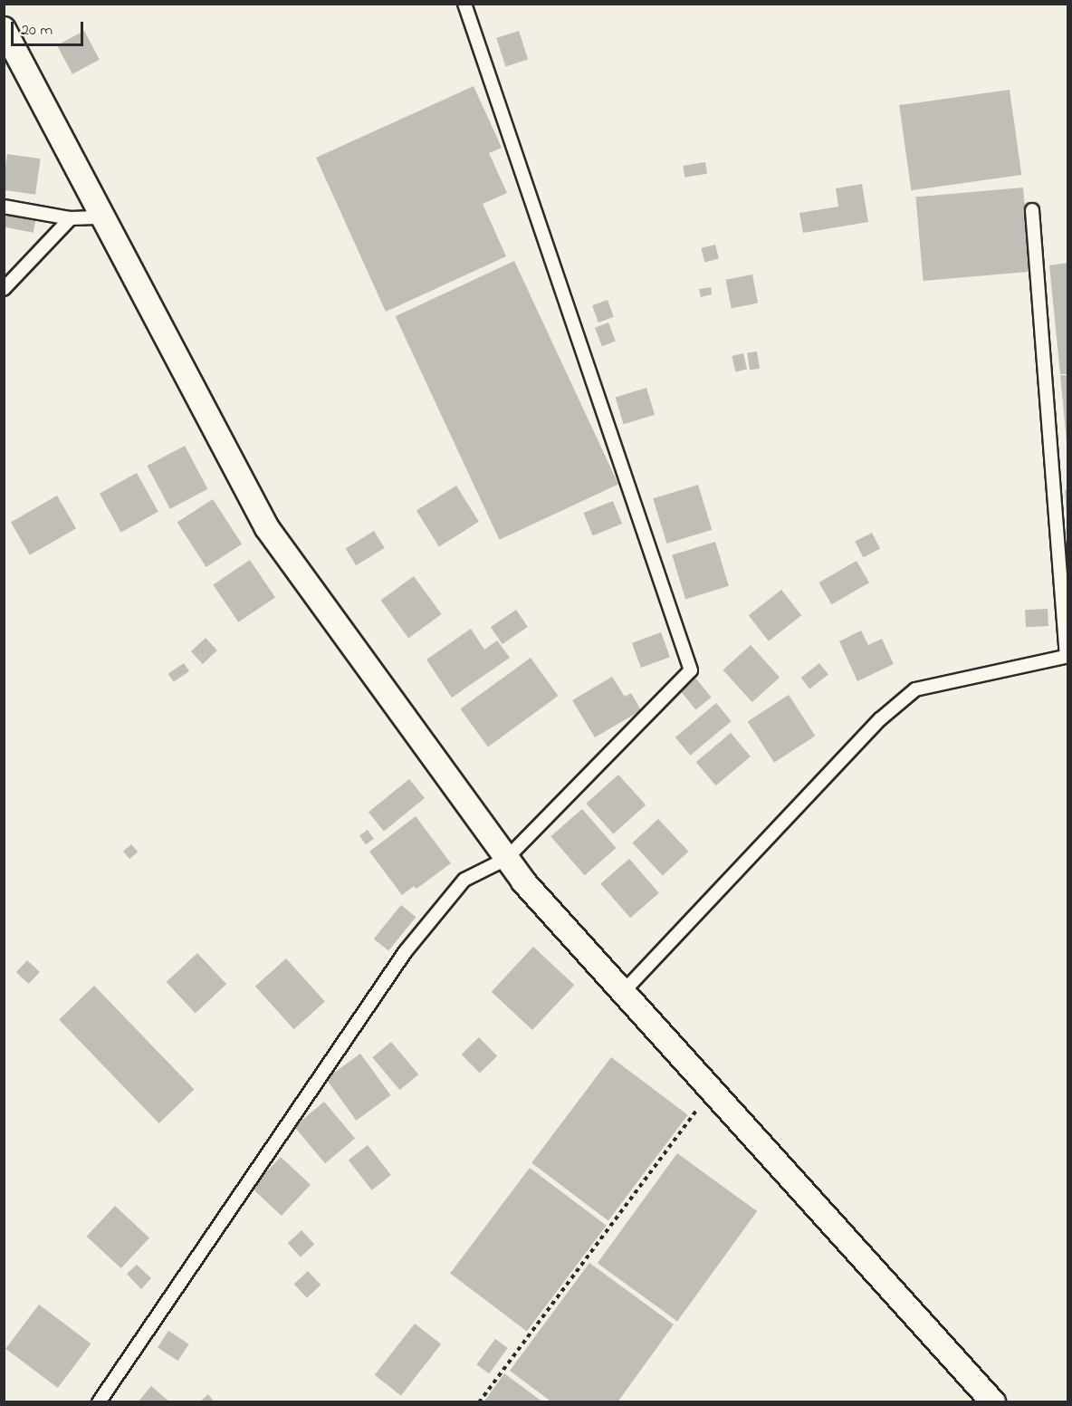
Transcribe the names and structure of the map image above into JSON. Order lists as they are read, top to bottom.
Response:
{
  "scale_bar": "20 m"
}
